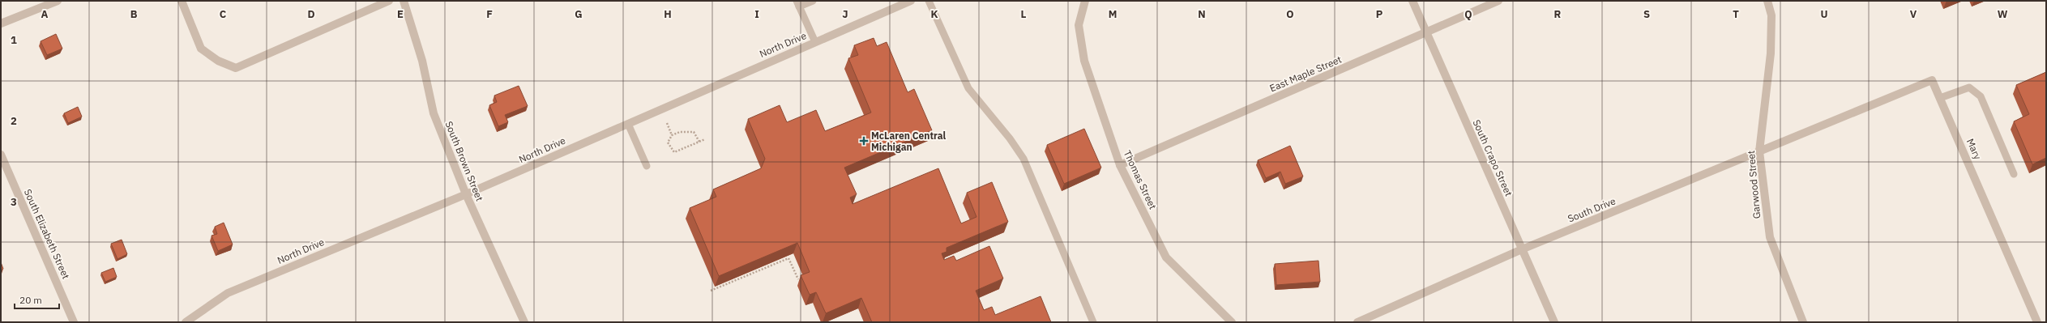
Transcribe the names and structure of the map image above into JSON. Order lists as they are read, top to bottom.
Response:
{
  "streets": {
    "street": [
      "North Drive",
      "East Maple Street",
      "Mary",
      "South Crapo Street",
      "South Brown Street",
      "Thomas Street",
      "Garwood Street",
      "South Drive",
      "South Elizabeth Street"
    ]
  },
  "crossings": [
    ["North Drive", "South Brown Street"],
    ["East Maple Street", "South Crapo Street"],
    ["East Maple Street", "Thomas Street"],
    ["Mary", "South Drive"],
    ["South Crapo Street", "South Drive"],
    ["Garwood Street", "South Drive"]
  ],
  "places": {
    "health": ["McLaren Central Michigan"]
  },
  "scale_bar": "20 m",
  "grid": {
    "columns": [
      "A",
      "B",
      "C",
      "D",
      "E",
      "F",
      "G",
      "H",
      "I",
      "J",
      "K",
      "L",
      "M",
      "N",
      "O",
      "P",
      "Q",
      "R",
      "S",
      "T",
      "U",
      "V",
      "W"
    ],
    "rows": ["1", "2", "3"]
  }
}
